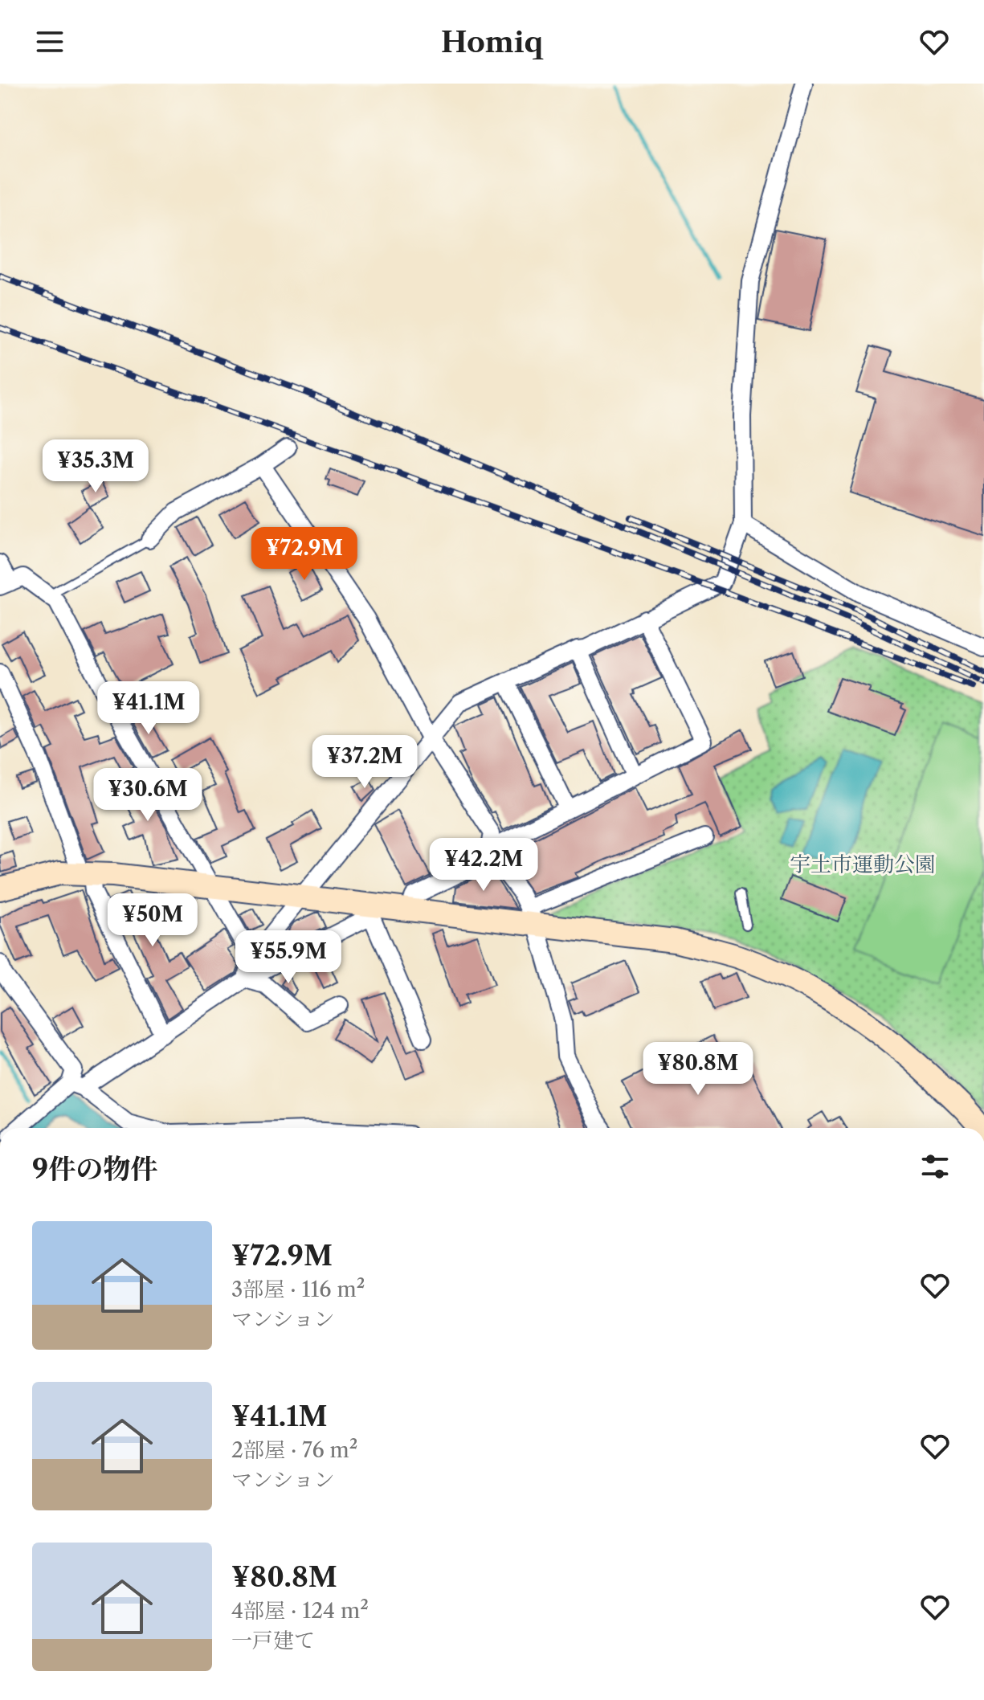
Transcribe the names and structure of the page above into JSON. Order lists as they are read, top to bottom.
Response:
{
  "parks": ["宇土市運動公園"],
  "page": {
    "header": "Homiq",
    "price": [
      "¥35.3M",
      "¥72.9M",
      "¥41.1M",
      "¥37.2M",
      "¥30.6M",
      "¥42.2M",
      "¥50M",
      "¥55.9M",
      "¥80.8M"
    ],
    "heading": "9件の物件",
    "list": [
      {
        "name": "¥72.9M",
        "note": "3部屋 · 116 m² · マンション"
      },
      {
        "name": "¥41.1M",
        "note": "2部屋 · 76 m² · マンション"
      },
      {
        "name": "¥80.8M",
        "note": "4部屋 · 124 m² · 一戸建て"
      }
    ]
  }
}
